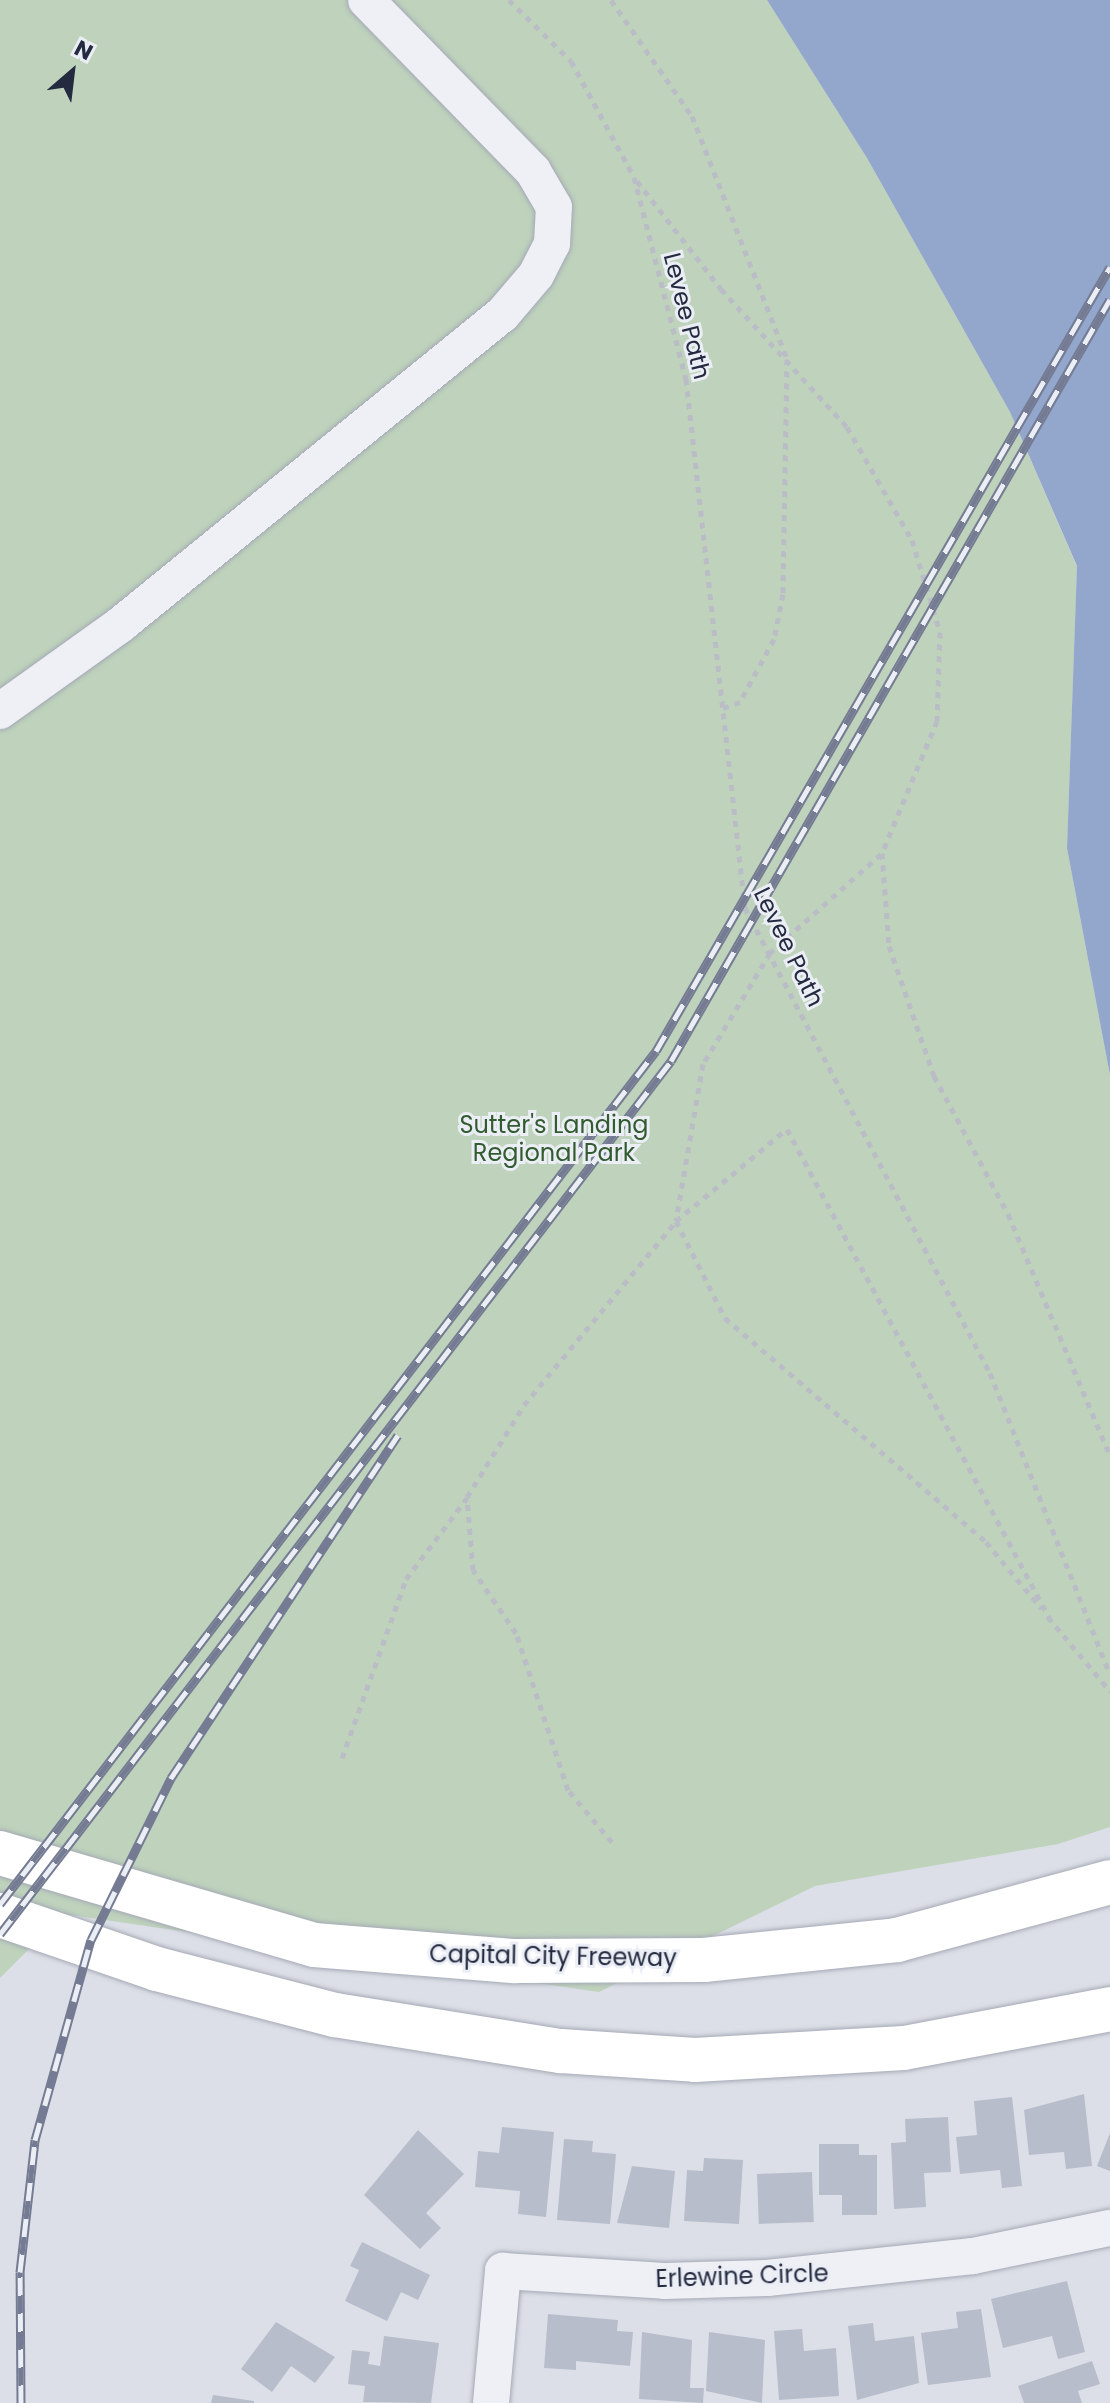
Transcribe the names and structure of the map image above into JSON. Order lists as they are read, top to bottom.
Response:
{
  "streets": {
    "highway": ["Capital City Freeway"],
    "street": ["Erlewine Circle"],
    "path": ["Levee Path"]
  },
  "parks": ["Sutter's Landing Regional Park"],
  "north": "top right"
}
